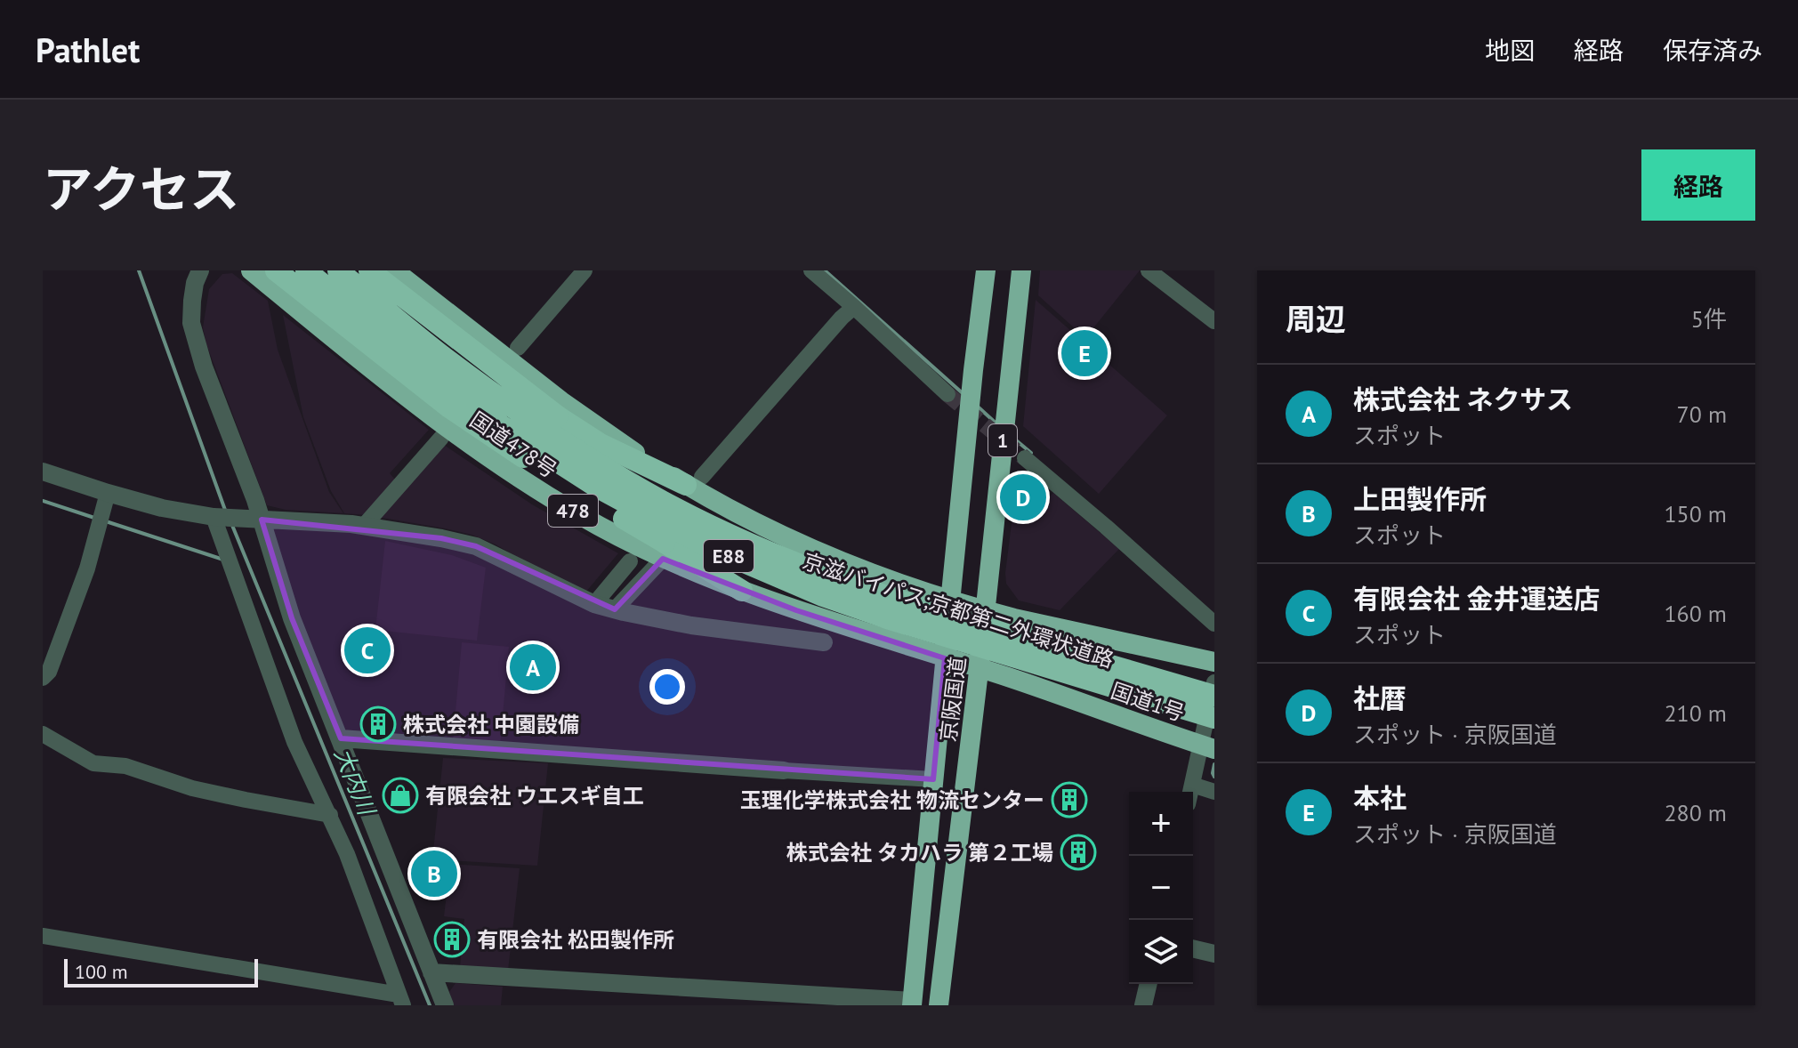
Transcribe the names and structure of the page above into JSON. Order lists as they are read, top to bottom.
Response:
{
  "streets": {
    "highway": [
      "1",
      "国道478号",
      "478",
      "E88",
      "京滋バイパス;京都第二外環状道路",
      "京阪国道",
      "国道1号"
    ]
  },
  "crossings": [
    ["京滋バイパス;京都第二外環状道路", "京阪国道"],
    ["京阪国道", "国道1号"]
  ],
  "water": ["大内川"],
  "places": {
    "building": [
      "株式会社 中園設備",
      "玉理化学株式会社 物流センター",
      "株式会社 タカハラ 第２工場",
      "有限会社 松田製作所"
    ],
    "shop": ["有限会社 ウエスギ自工"]
  },
  "scale_bar": "100 m",
  "page": {
    "header": "Pathlet",
    "nav": ["地図", "経路", "保存済み"],
    "title": "アクセス",
    "buttons": "経路",
    "heading": ["周辺", "5件"],
    "pins": [
      "E",
      "D",
      "C",
      "A",
      "B"
    ],
    "list": [
      {
        "mark": "A",
        "name": "株式会社 ネクサス",
        "note": "スポット",
        "value": "70 m"
      },
      {
        "mark": "B",
        "name": "上田製作所",
        "note": "スポット",
        "value": "150 m"
      },
      {
        "mark": "C",
        "name": "有限会社 金井運送店",
        "note": "スポット",
        "value": "160 m"
      },
      {
        "mark": "D",
        "name": "社暦",
        "note": "スポット · 京阪国道",
        "value": "210 m"
      },
      {
        "mark": "E",
        "name": "本社",
        "note": "スポット · 京阪国道",
        "value": "280 m"
      }
    ],
    "map_buttons": ["+", "−"],
    "scale": "100 m"
  }
}
